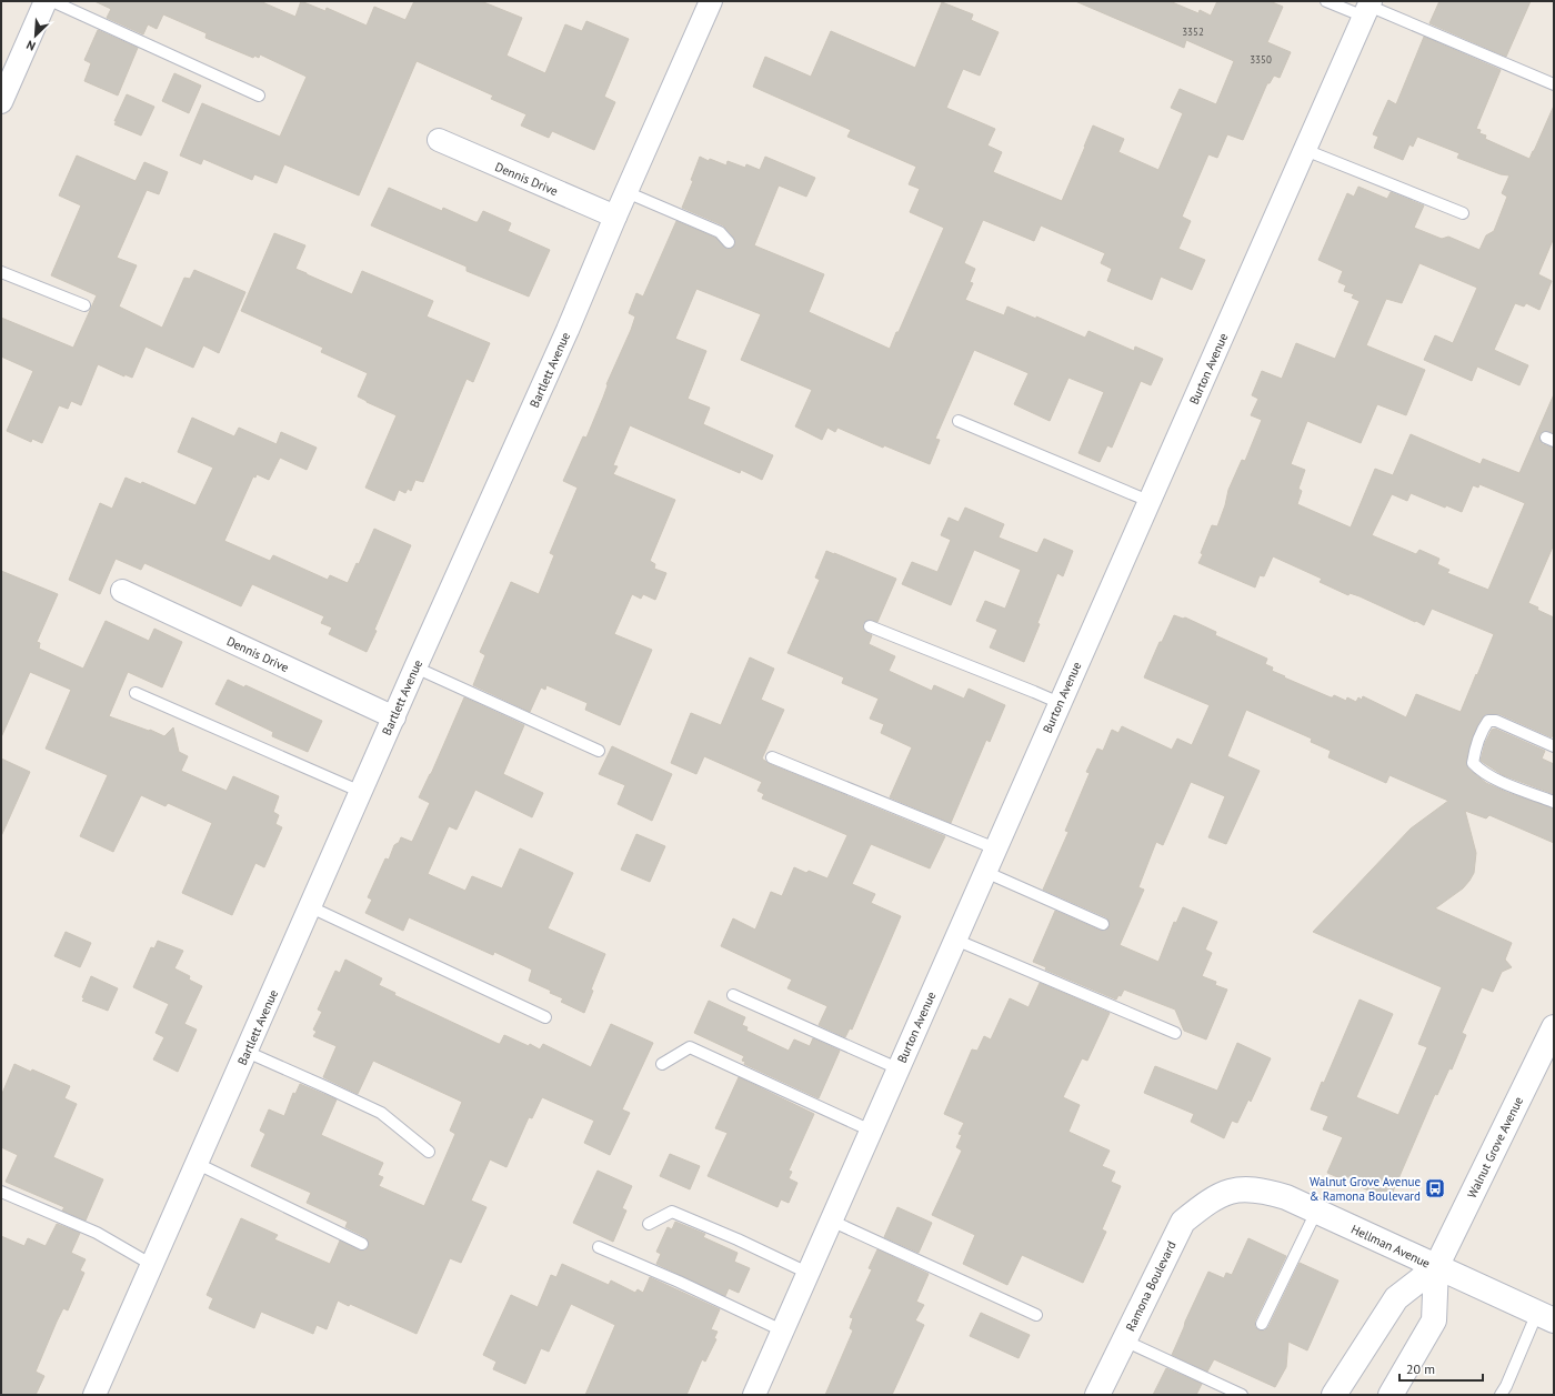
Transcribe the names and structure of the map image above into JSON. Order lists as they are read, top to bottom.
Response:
{
  "streets": {
    "street": [
      "Dennis Drive",
      "Burton Avenue",
      "Bartlett Avenue",
      "Walnut Grove Avenue",
      "Hellman Avenue",
      "Ramona Boulevard"
    ]
  },
  "crossings": [
    ["Dennis Drive", "Bartlett Avenue"],
    ["Walnut Grove Avenue", "Hellman Avenue"],
    ["Hellman Avenue", "Ramona Boulevard"]
  ],
  "places": {
    "bus stop": ["Walnut Grove Avenue & Ramona Boulevard"]
  },
  "house_numbers": ["3352", "3350"],
  "scale_bar": "20 m",
  "north": "bottom left"
}
